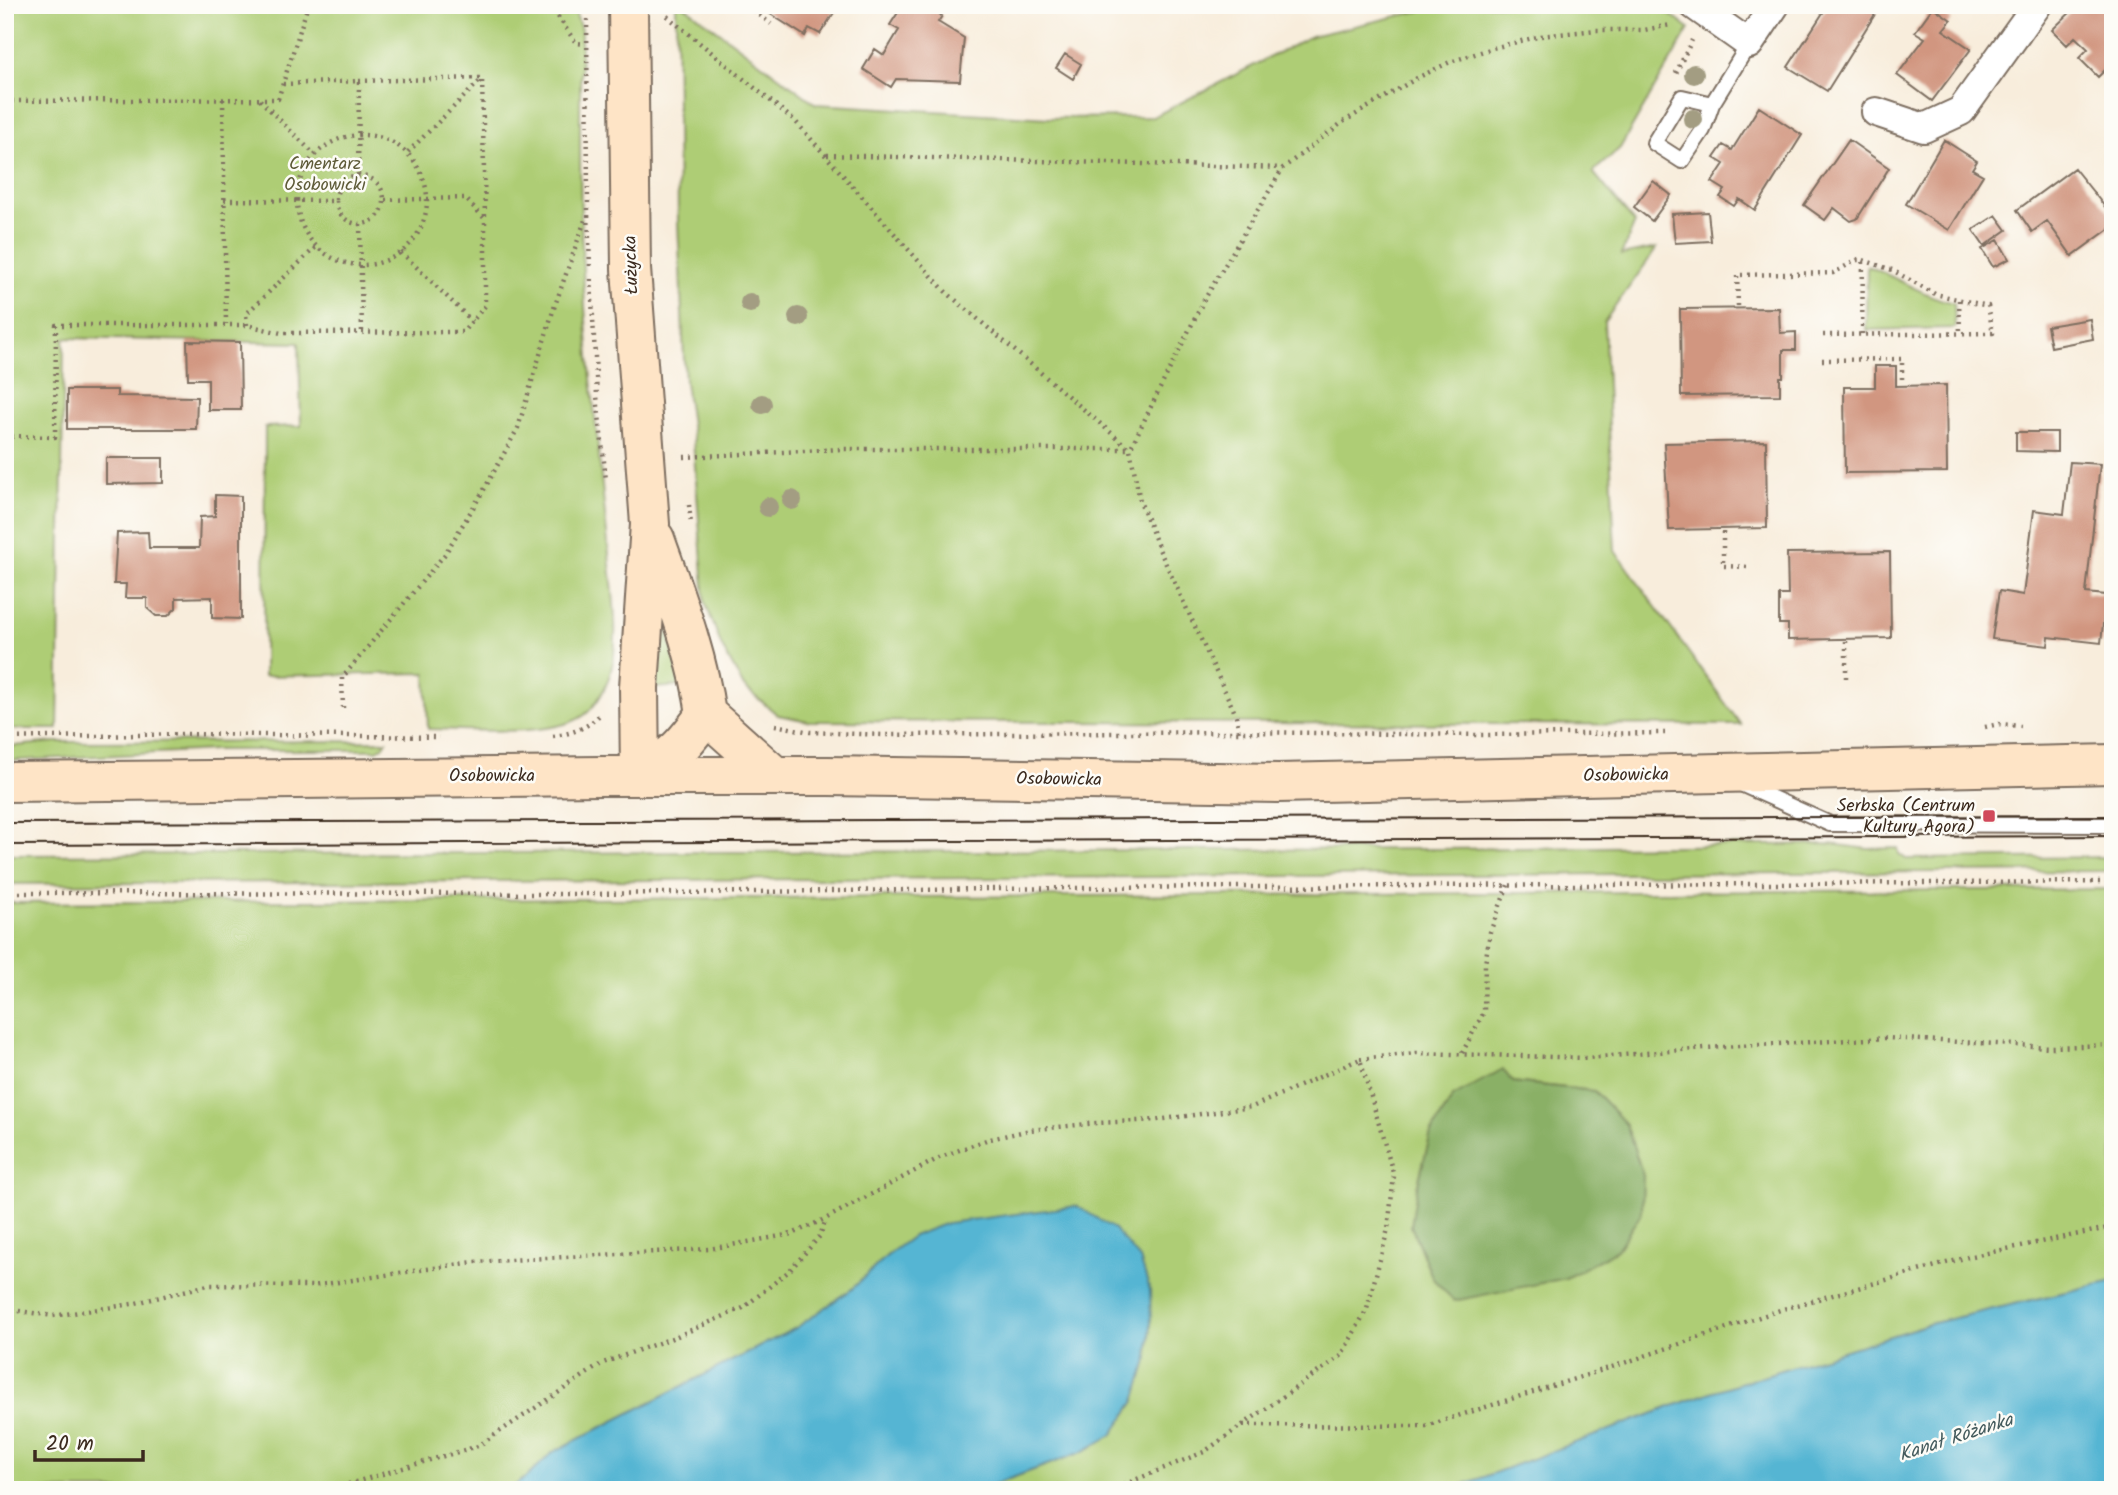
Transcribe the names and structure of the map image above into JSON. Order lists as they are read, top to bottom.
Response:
{
  "streets": {
    "street": ["Łużycka", "Osobowicka"]
  },
  "crossings": [
    ["Łużycka", "Osobowicka"]
  ],
  "water": ["Kanał Różanka"],
  "parks": ["Cmentarz Osobowicki"],
  "places": {
    "transit": ["Serbska (Centrum Kultury Agora)"]
  },
  "scale_bar": "20 m"
}
